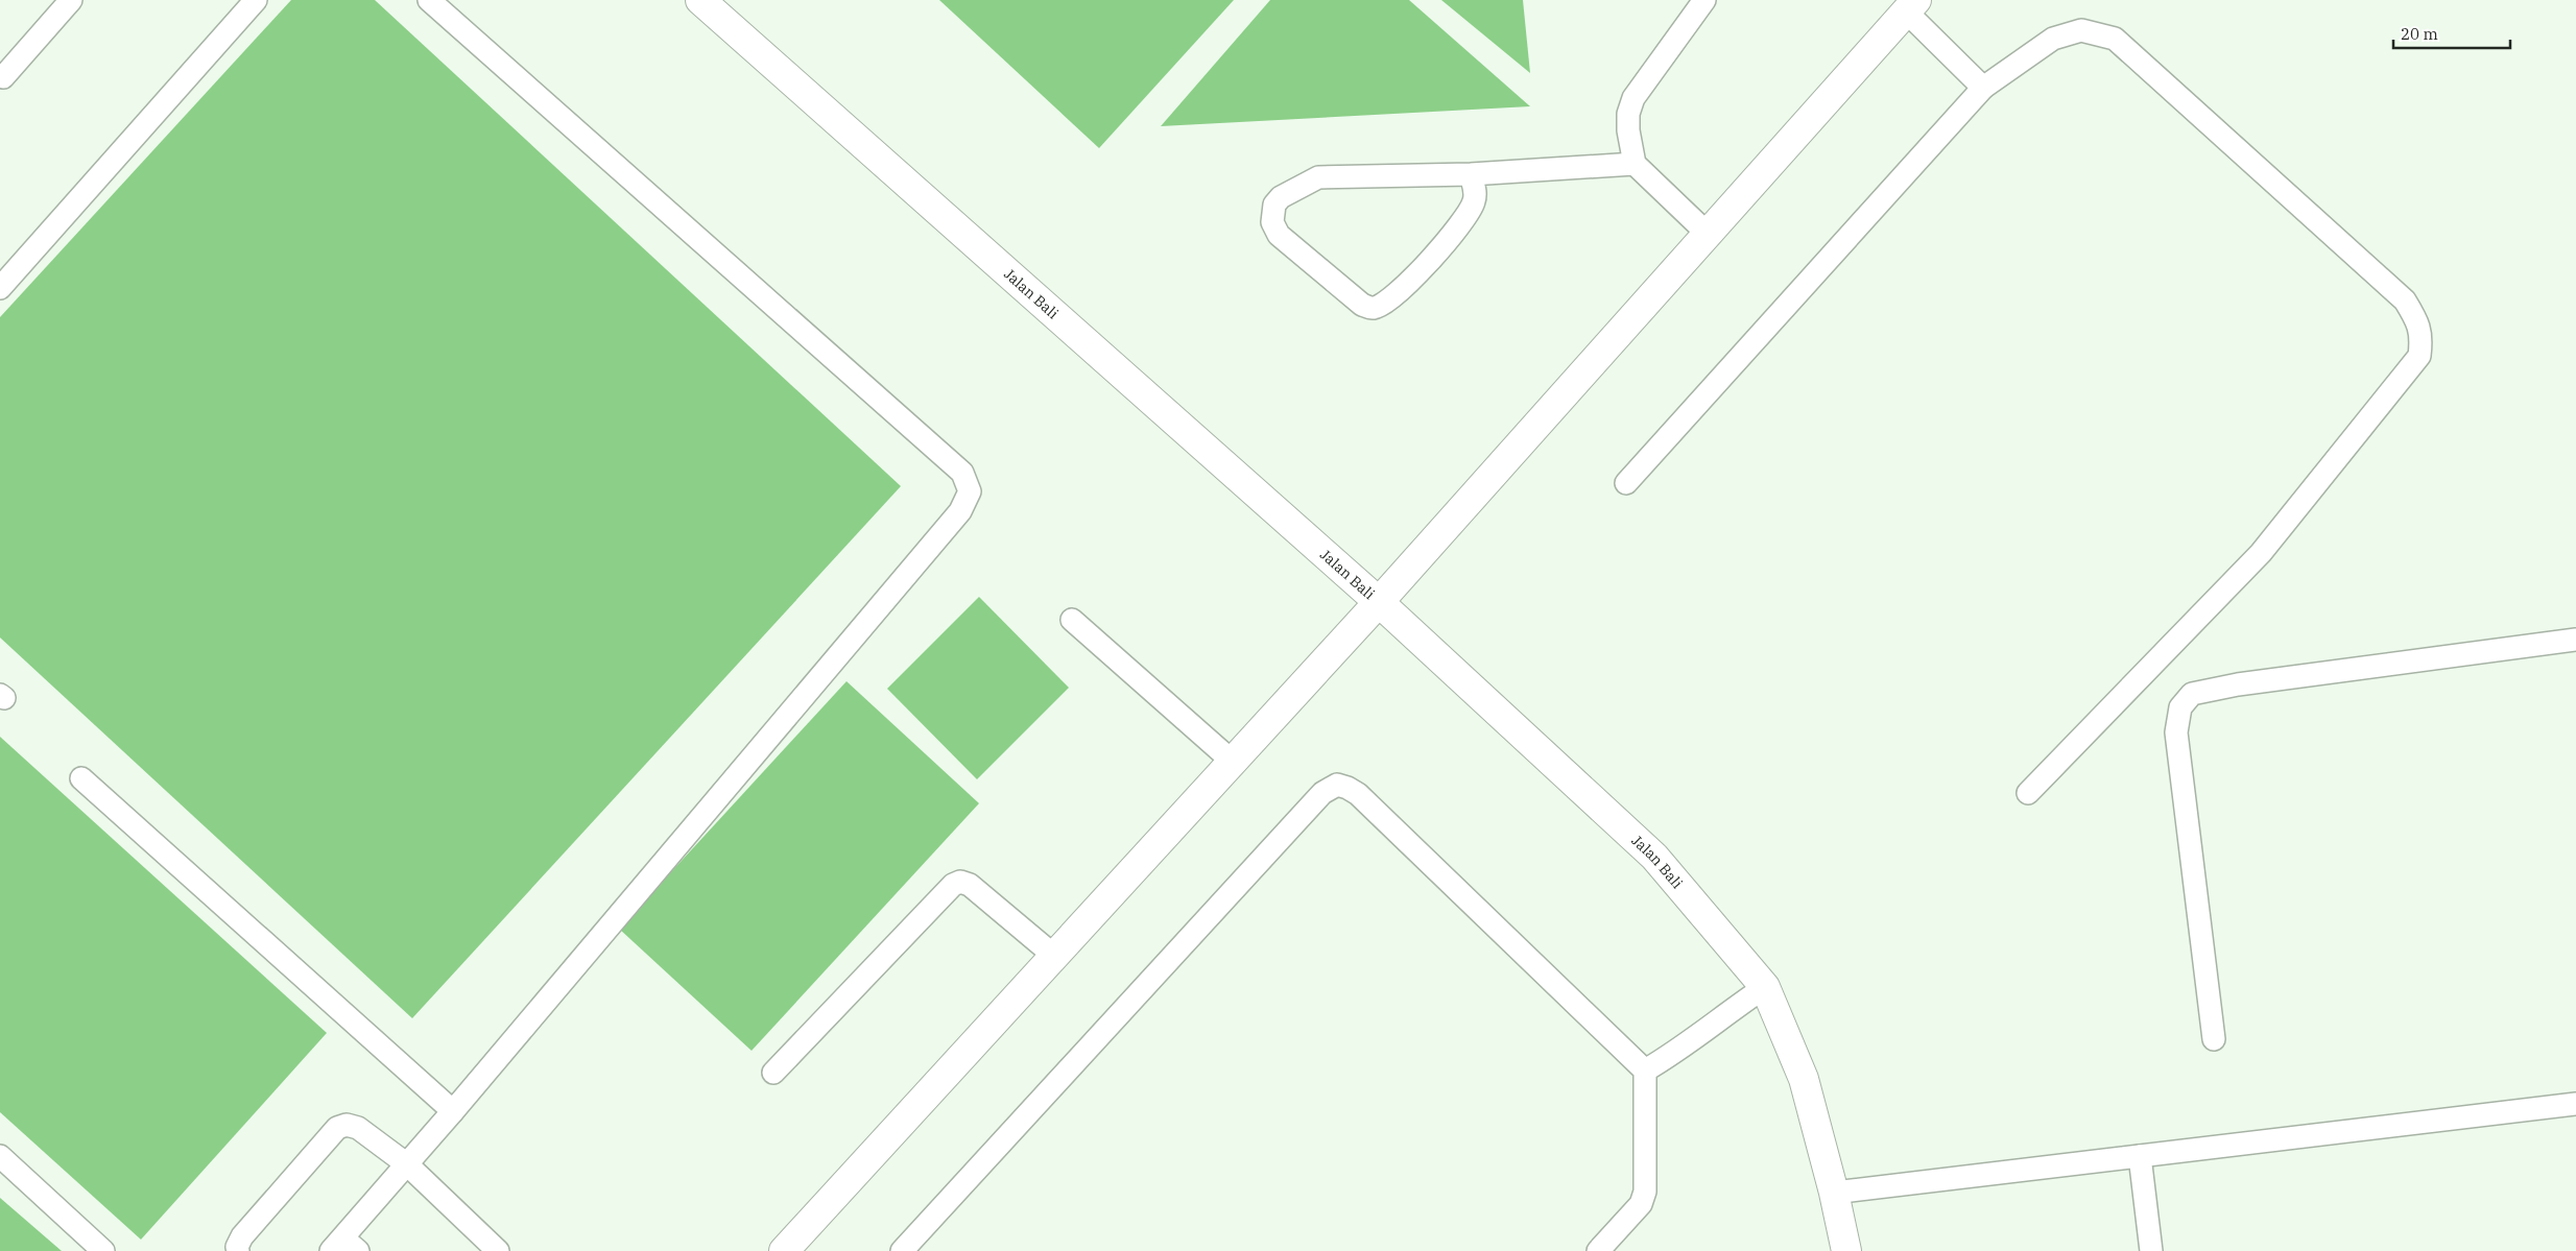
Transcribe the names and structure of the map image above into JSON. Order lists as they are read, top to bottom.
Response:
{
  "streets": {
    "street": ["Jalan Bali"]
  },
  "scale_bar": "20 m"
}
